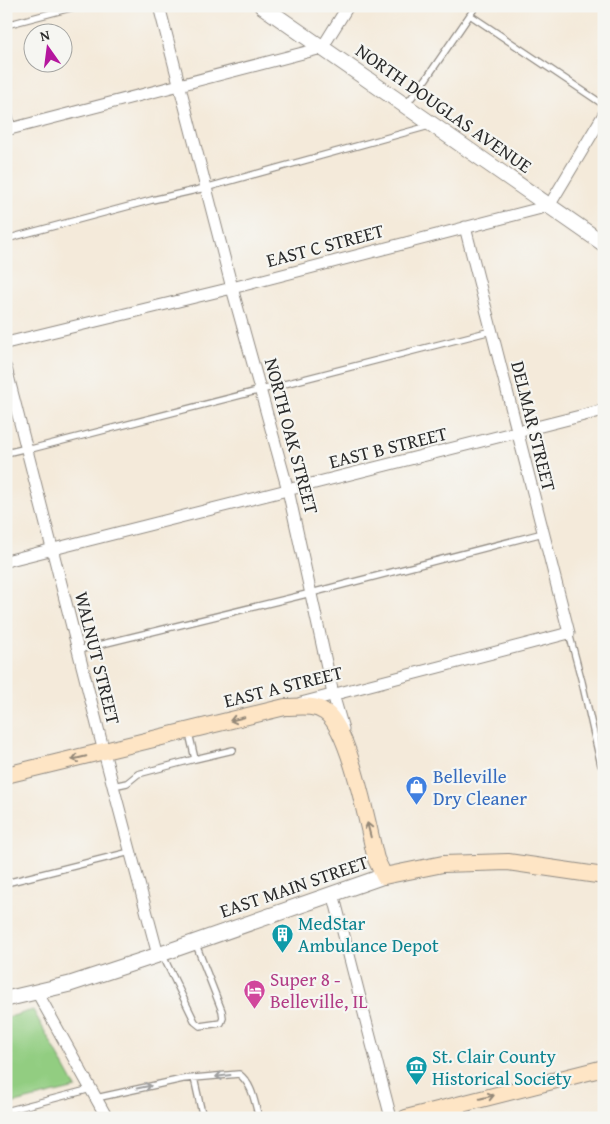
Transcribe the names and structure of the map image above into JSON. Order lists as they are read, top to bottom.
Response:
{
  "streets": {
    "main road": ["NORTH OAK STREET", "EAST A STREET", "EAST MAIN STREET"],
    "street": [
      "NORTH DOUGLAS AVENUE",
      "EAST C STREET",
      "DELMAR STREET",
      "EAST B STREET",
      "WALNUT STREET"
    ]
  },
  "crossings": [
    ["NORTH DOUGLAS AVENUE", "EAST C STREET"],
    ["EAST C STREET", "DELMAR STREET"],
    ["EAST C STREET", "NORTH OAK STREET"],
    ["DELMAR STREET", "EAST B STREET"],
    ["DELMAR STREET", "EAST A STREET"],
    ["NORTH OAK STREET", "EAST B STREET"],
    ["NORTH OAK STREET", "EAST A STREET"],
    ["NORTH OAK STREET", "EAST MAIN STREET"],
    ["EAST B STREET", "WALNUT STREET"],
    ["WALNUT STREET", "EAST A STREET"],
    ["WALNUT STREET", "EAST MAIN STREET"]
  ],
  "places": {
    "shop": ["Belleville Dry Cleaner"],
    "building": ["MedStar Ambulance Depot"],
    "hotel": ["Super 8 - Belleville, IL"],
    "museum": ["St. Clair County Historical Society"]
  },
  "north": "top"
}
